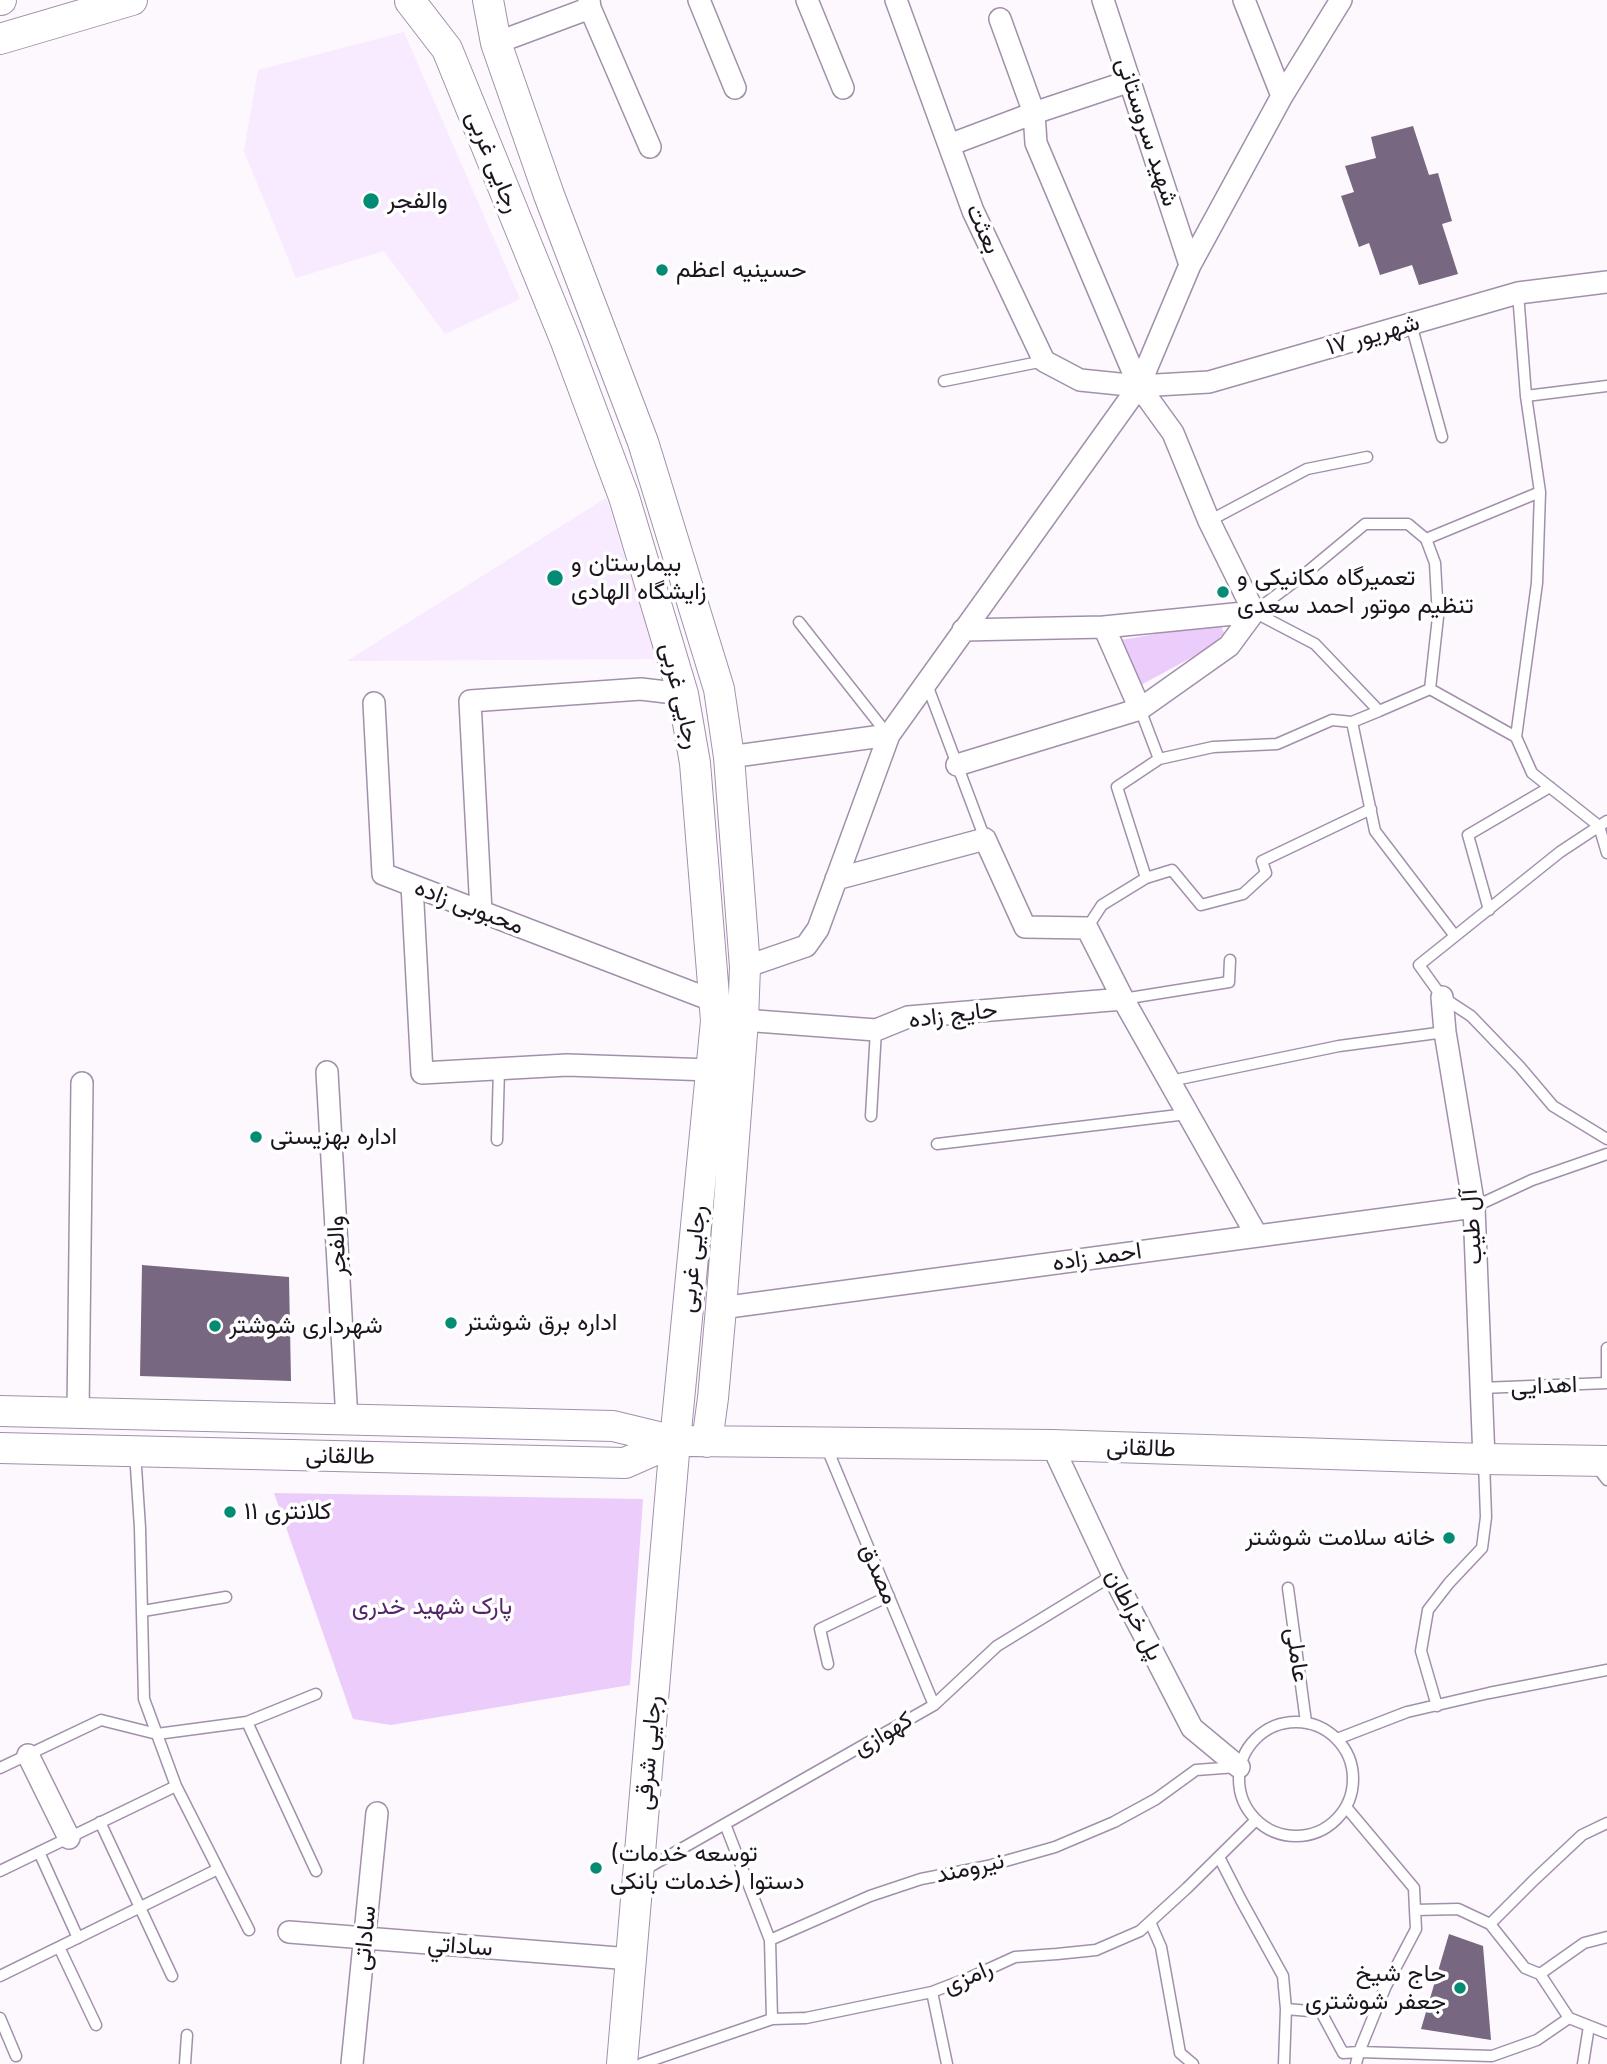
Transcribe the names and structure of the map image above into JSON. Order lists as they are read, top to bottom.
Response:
{
  "streets": {
    "street": [
      "شهید سروستانی",
      "رجایی غربی",
      "بعثت",
      "۱۷ شهریور",
      "محبوبی زاده",
      "حایج زاده",
      "آل طیب",
      "والفجر",
      "احمد زاده",
      "طالقانی",
      "پل خراطان",
      "رجایی شرقی",
      "ساداتی",
      "ساداتي"
    ],
    "lane": [
      "اهدایی",
      "مصدق",
      "عاملی",
      "کهوازی",
      "نیرومند",
      "رامزی"
    ]
  },
  "crossings": [
    ["رجایی غربی", "محبوبی زاده"],
    ["رجایی غربی", "حایج زاده"],
    ["رجایی غربی", "احمد زاده"],
    ["رجایی غربی", "طالقانی"],
    ["رجایی غربی", "رجایی شرقی"],
    ["آل طیب", "احمد زاده"],
    ["آل طیب", "اهدایی"],
    ["آل طیب", "طالقانی"],
    ["والفجر", "طالقانی"],
    ["طالقانی", "مصدق"],
    ["طالقانی", "پل خراطان"],
    ["طالقانی", "رجایی شرقی"],
    ["مصدق", "کهوازی"],
    ["پل خراطان", "عاملی"],
    ["پل خراطان", "کهوازی"],
    ["پل خراطان", "نیرومند"],
    ["پل خراطان", "رامزی"],
    ["عاملی", "نیرومند"],
    ["عاملی", "رامزی"],
    ["کهوازی", "رجایی شرقی"],
    ["رجایی شرقی", "ساداتي"],
    ["نیرومند", "رامزی"],
    ["ساداتی", "ساداتي"]
  ],
  "parks": ["پارک شهید خدری"],
  "places": [
    "والفجر",
    "حسینیه اعظم",
    "بیمارستان و زایشگاه الهادی",
    "تعمیرگاه مکانیکی و تنظیم موتور احمد سعدی",
    "اداره بهزیستی",
    "اداره برق شوشتر",
    "شهرداری شوشتر",
    "کلانتری ۱۱",
    "خانه سلامت شوشتر",
    "(توسعه خدمات دستوا (خدمات بانکی",
    "حاج شیخ جعفر شوشتری"
  ]
}
